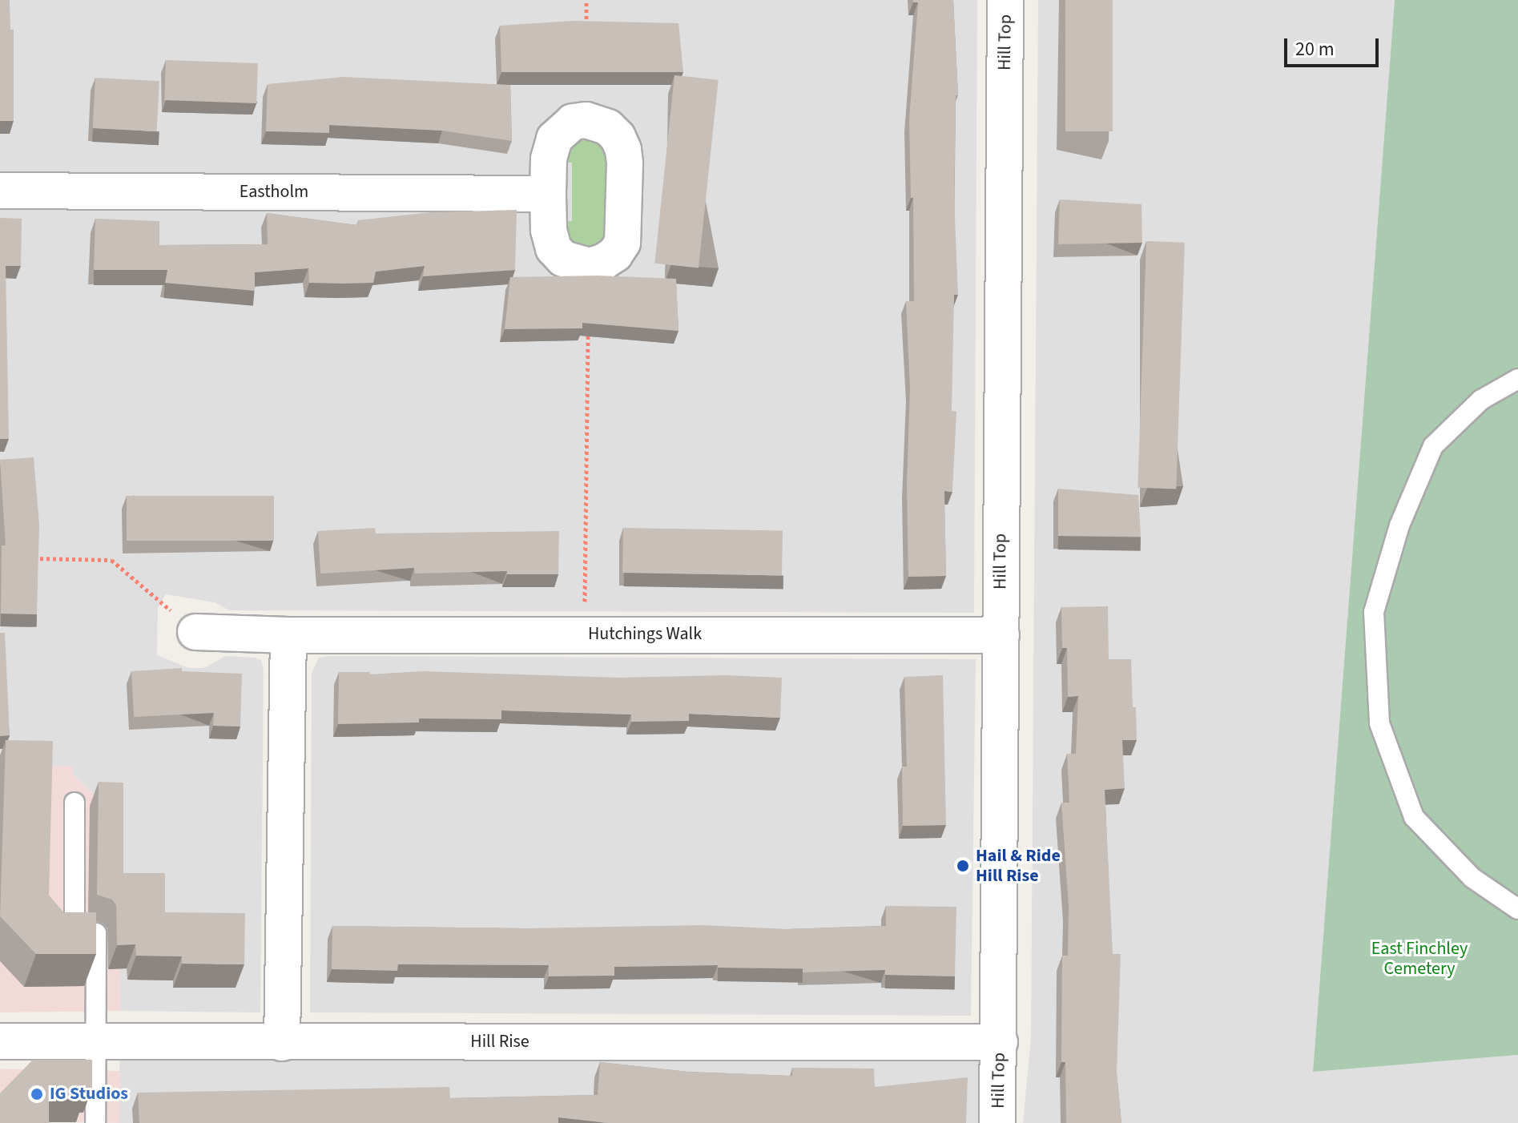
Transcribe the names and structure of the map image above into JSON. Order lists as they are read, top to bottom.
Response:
{
  "streets": {
    "street": [
      "Hill Top",
      "Eastholm",
      "Hutchings Walk",
      "Hill Rise"
    ]
  },
  "crossings": [
    ["Hill Top", "Hutchings Walk"],
    ["Hill Top", "Hill Rise"]
  ],
  "parks": ["East Finchley Cemetery"],
  "places": ["Hail & Ride Hill Rise", "IG Studios"],
  "scale_bar": "20 m"
}
